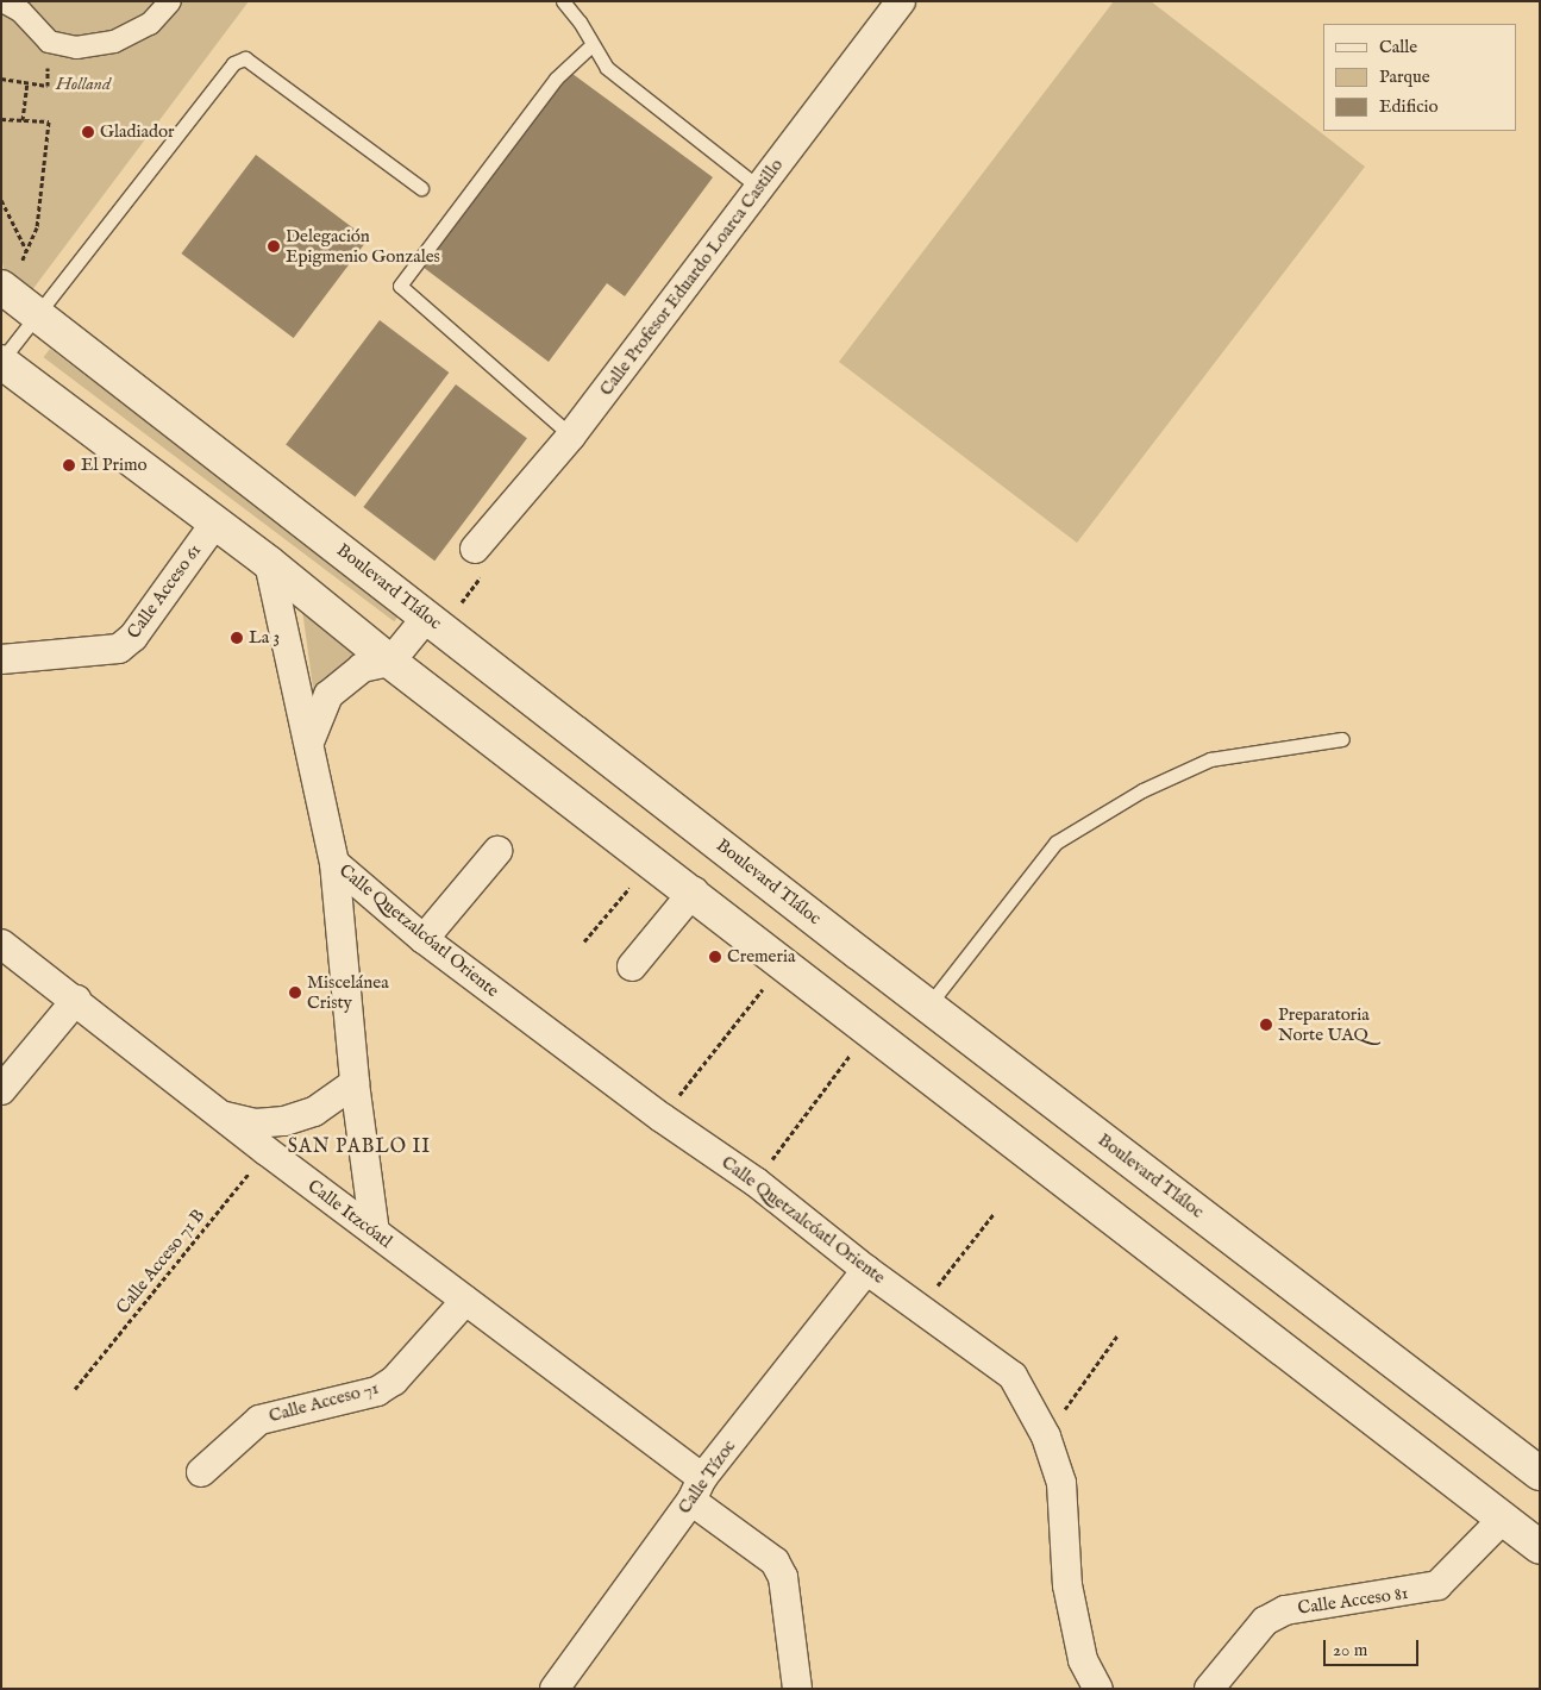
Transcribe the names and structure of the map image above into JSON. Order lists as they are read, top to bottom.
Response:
{
  "streets": {
    "street": [
      "Calle Profesor Eduardo Loarca Castillo",
      "Boulevard Tláloc",
      "Calle Acceso 61",
      "Calle Quetzalcóatl Oriente",
      "Calle Itzcóatl",
      "Calle Acceso 71",
      "Calle Tízoc",
      "Calle Acceso 81"
    ],
    "path": ["Calle Acceso 71 B"]
  },
  "crossings": [
    ["Calle Quetzalcóatl Oriente", "Calle Tízoc"],
    ["Calle Itzcóatl", "Calle Acceso 71 B"],
    ["Calle Itzcóatl", "Calle Acceso 71"],
    ["Calle Itzcóatl", "Calle Tízoc"]
  ],
  "districts": ["SAN PABLO II"],
  "parks": ["Holland"],
  "places": [
    "Gladiador",
    "Delegación Epigmenio Gonzales",
    "El Primo",
    "La 3",
    "Cremeria",
    "Miscelánea Cristy",
    "Preparatoria Norte UAQ"
  ],
  "legend": ["Calle", "Parque", "Edificio"],
  "scale_bar": "20 m"
}
